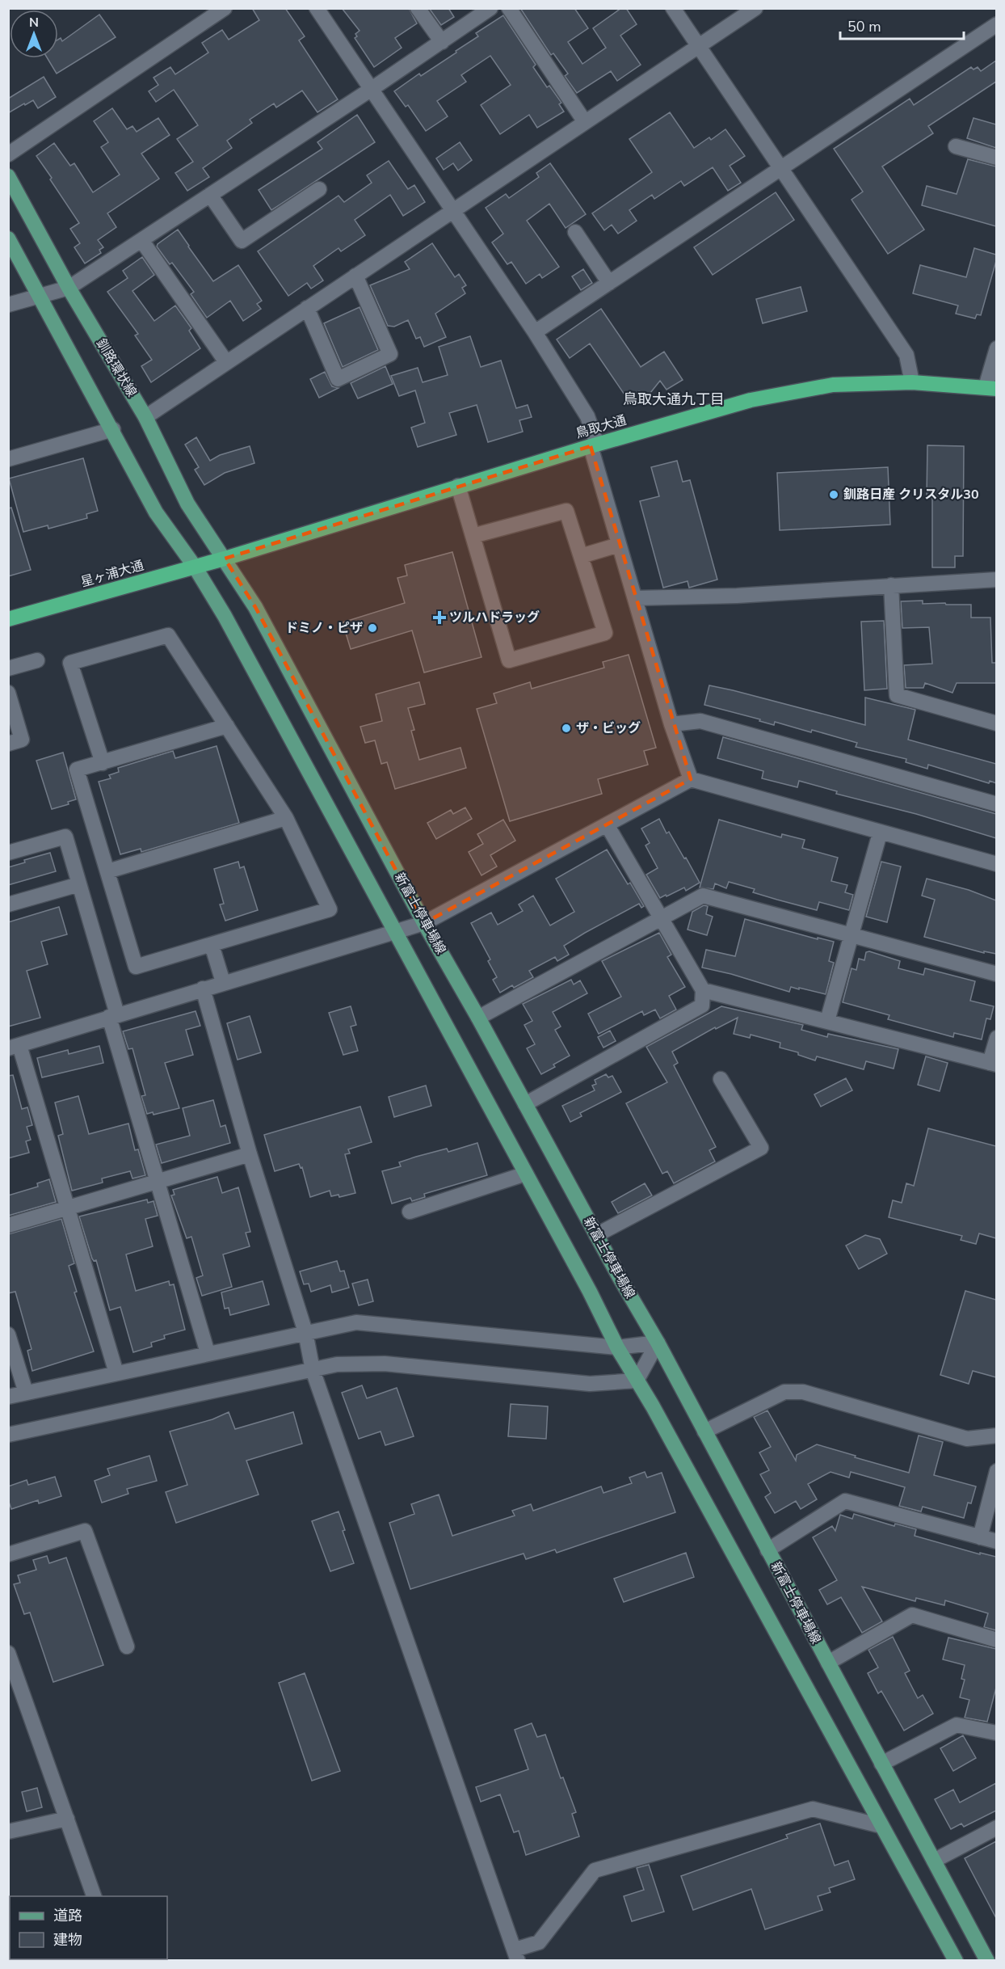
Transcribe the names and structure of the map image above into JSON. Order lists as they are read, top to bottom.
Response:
{
  "streets": {
    "highway": ["鳥取大通", "星ヶ浦大通"],
    "main road": ["釧路環状線", "新富士停車場線"]
  },
  "crossings": [
    ["釧路環状線", "鳥取大通"],
    ["釧路環状線", "星ヶ浦大通"],
    ["釧路環状線", "新富士停車場線"],
    ["鳥取大通", "星ヶ浦大通"],
    ["鳥取大通", "新富士停車場線"],
    ["星ヶ浦大通", "新富士停車場線"]
  ],
  "districts": ["鳥取大通九丁目"],
  "places": {
    "other": ["釧路日産 クリスタル30", "ドミノ・ピザ", "ザ・ビッグ"],
    "health": ["ツルハドラッグ"]
  },
  "legend": ["道路", "建物"],
  "scale_bar": "50 m",
  "north": "top"
}
